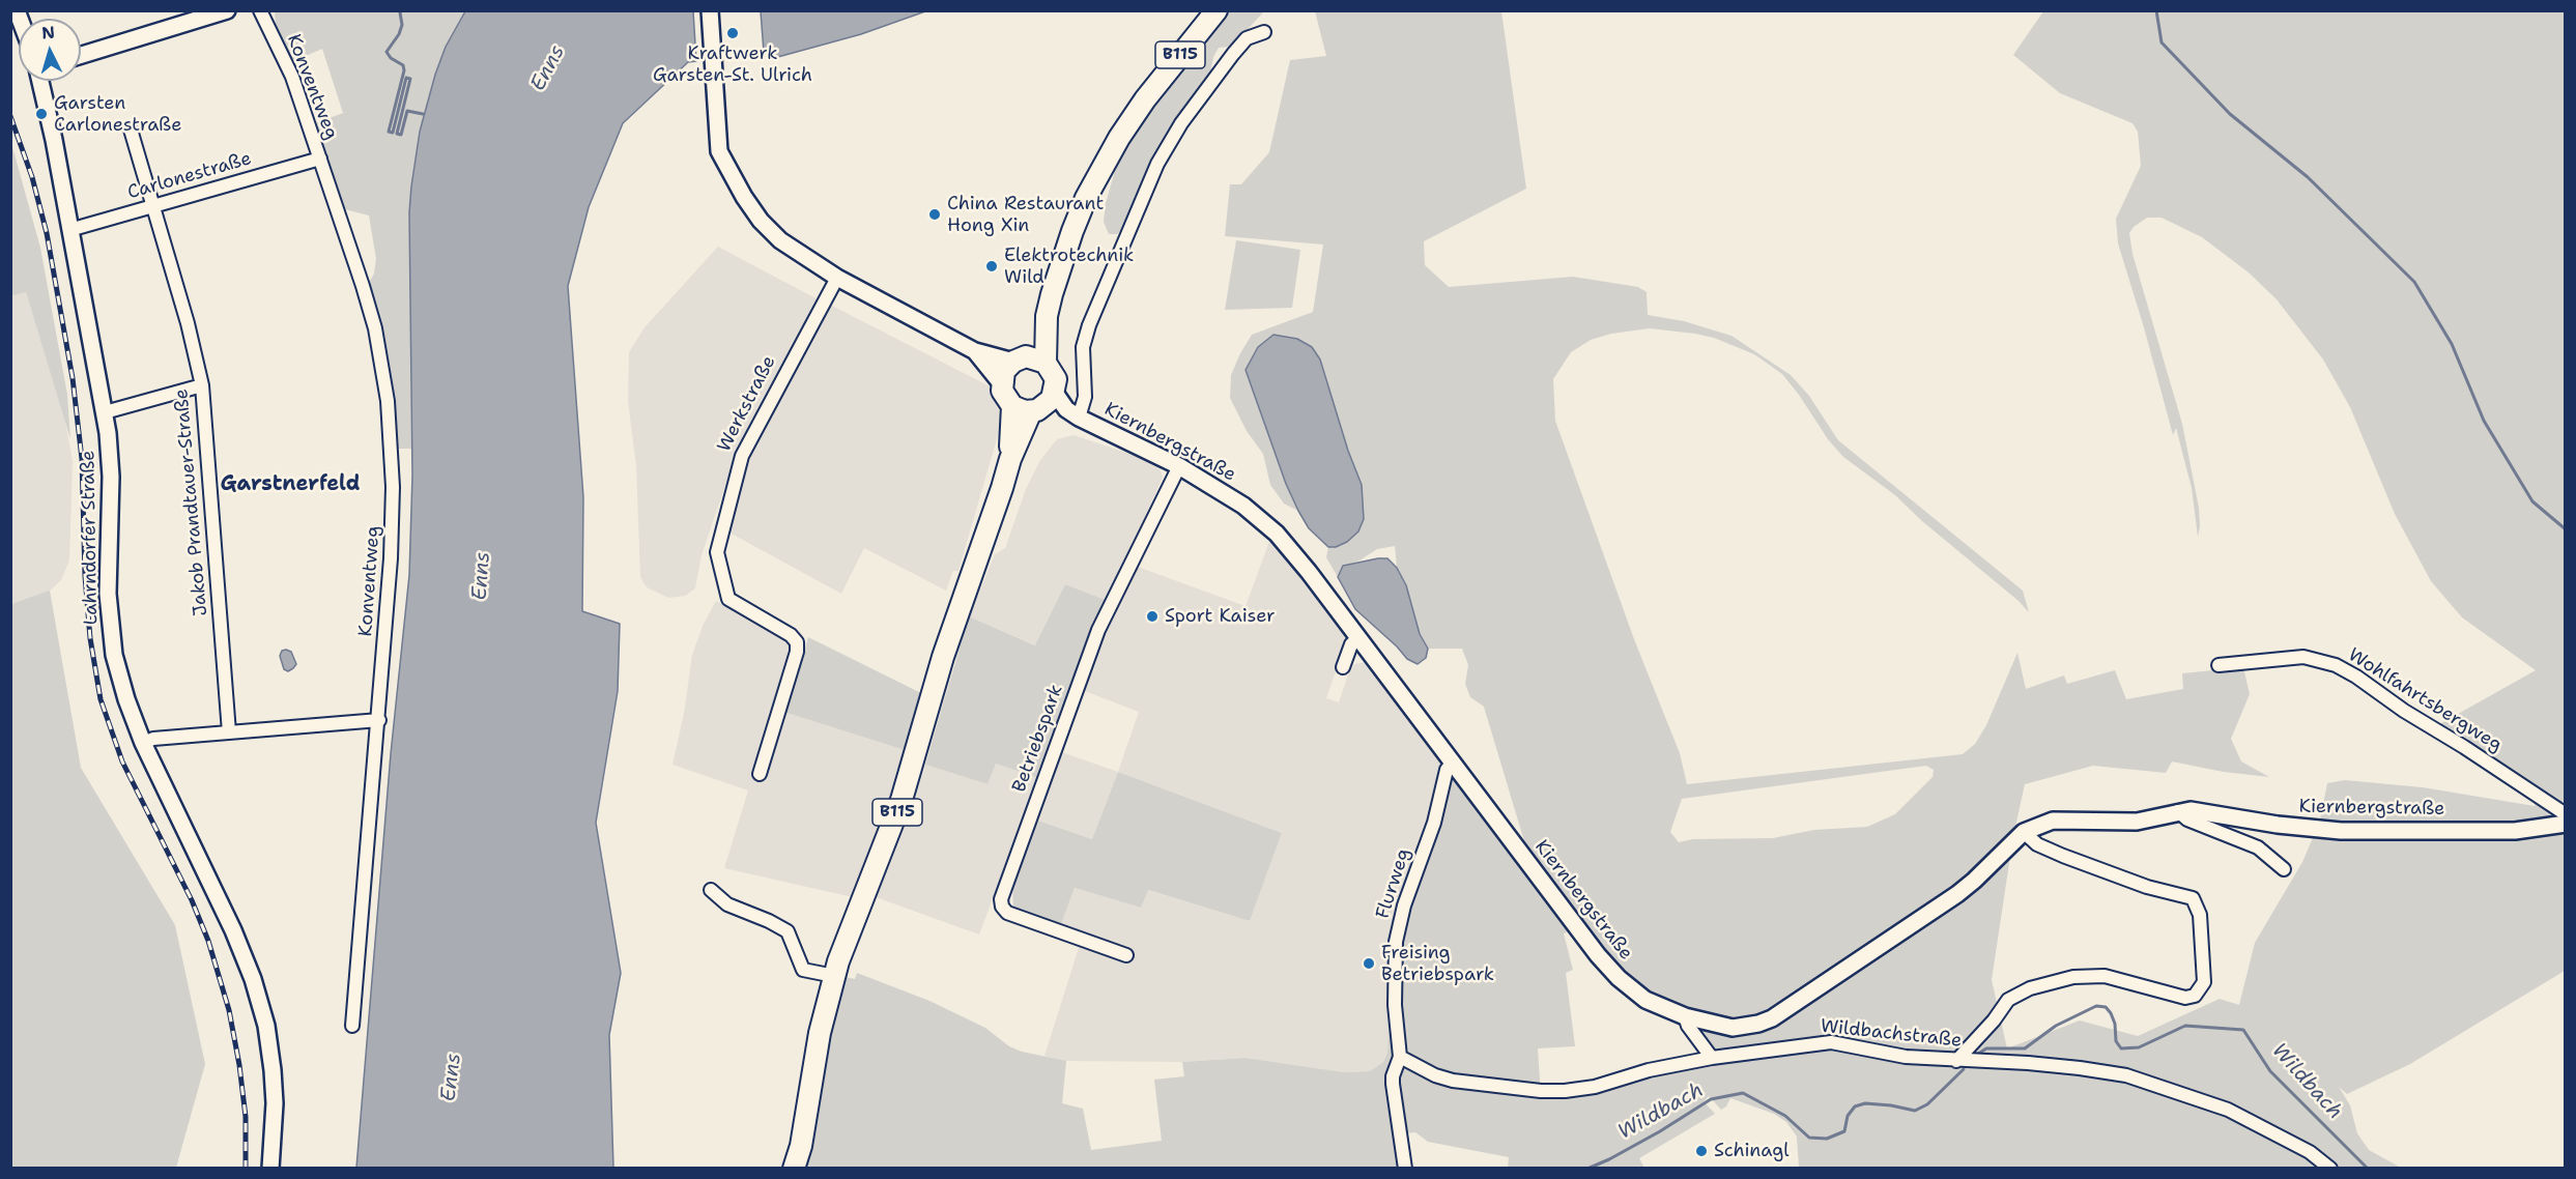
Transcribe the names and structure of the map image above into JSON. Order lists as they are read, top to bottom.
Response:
{
  "streets": {
    "main road": ["B115"],
    "street": [
      "Konventweg",
      "Carlonestraße",
      "Werkstraße",
      "Kiernbergstraße",
      "Jakob Prandtauer-Straße",
      "Lahrndorfer Straße",
      "Wohlfahrtsbergweg",
      "Betriebspark",
      "Flurweg",
      "Wildbachstraße"
    ]
  },
  "crossings": [
    ["B115", "Kiernbergstraße"],
    ["Konventweg", "Carlonestraße"],
    ["Carlonestraße", "Jakob Prandtauer-Straße"],
    ["Carlonestraße", "Lahrndorfer Straße"],
    ["Kiernbergstraße", "Wohlfahrtsbergweg"],
    ["Kiernbergstraße", "Betriebspark"],
    ["Kiernbergstraße", "Flurweg"],
    ["Flurweg", "Wildbachstraße"]
  ],
  "districts": ["Garstnerfeld"],
  "water": ["Enns", "Wildbach"],
  "places": [
    "Kraftwerk Garsten-St. Ulrich",
    "Garsten Carlonestraße",
    "China Restaurant Hong Xin",
    "Elektrotechnik Wild",
    "Sport Kaiser",
    "Freising Betriebspark",
    "Schinagl"
  ],
  "north": "top"
}
